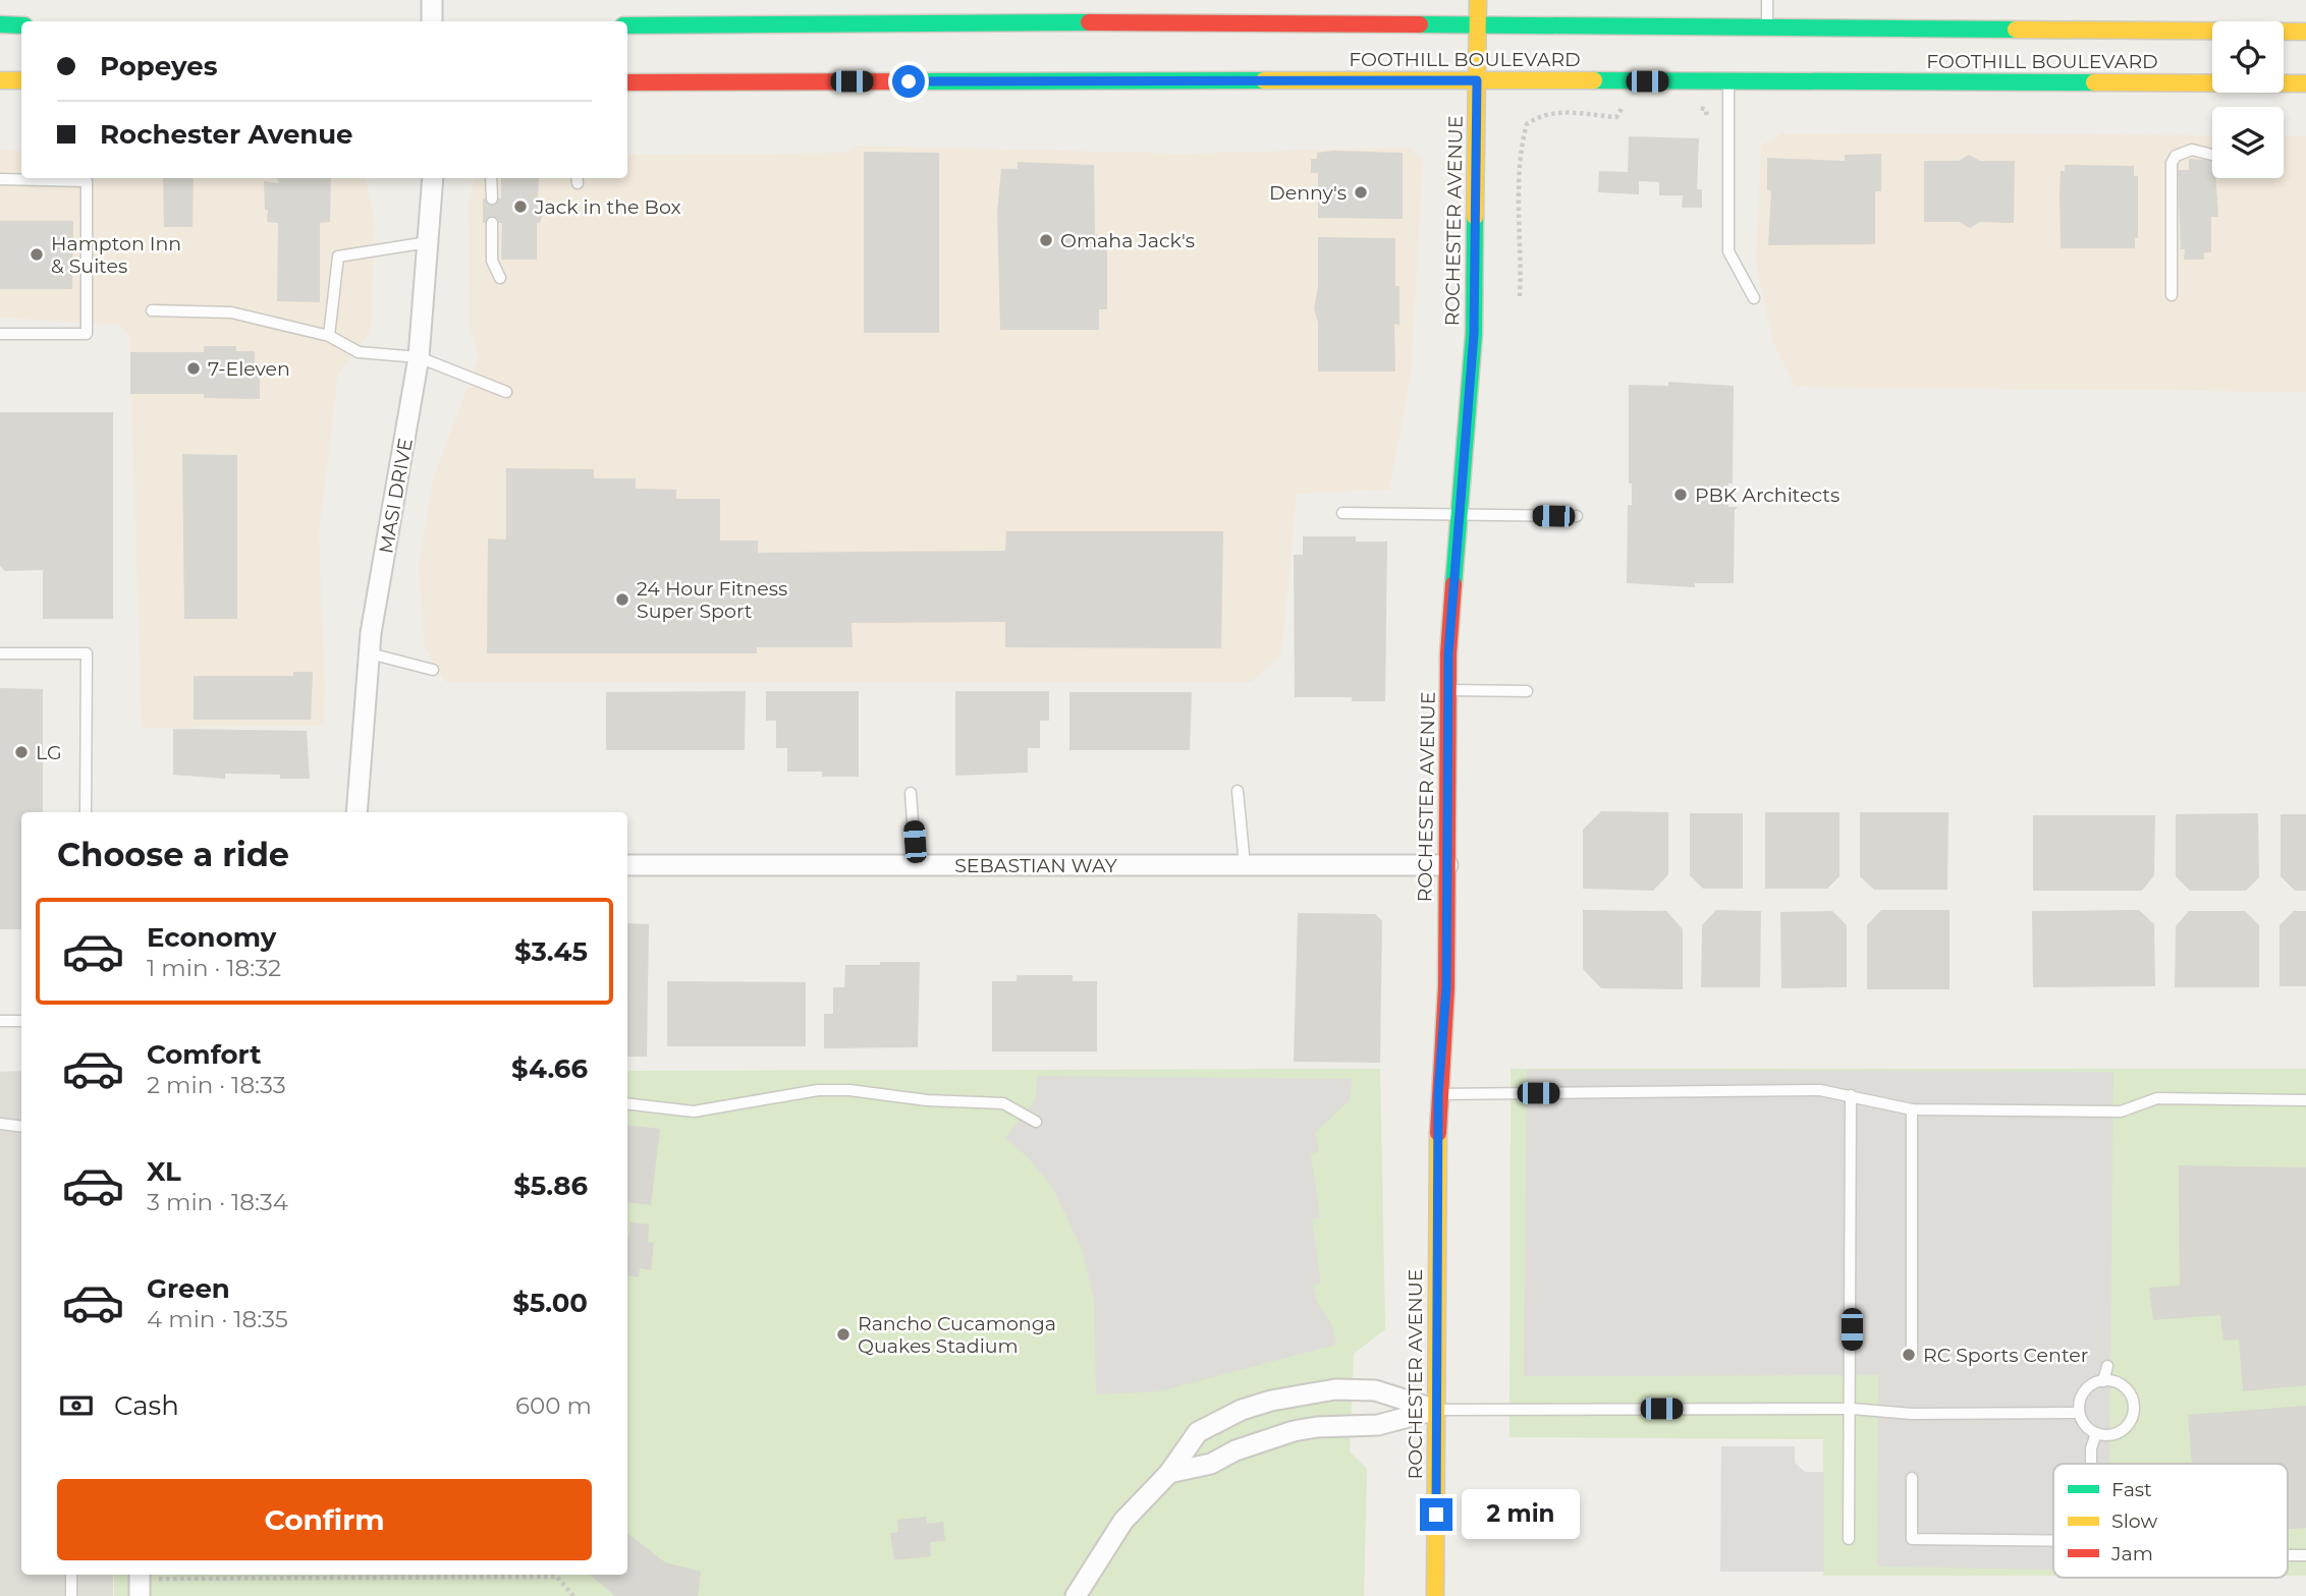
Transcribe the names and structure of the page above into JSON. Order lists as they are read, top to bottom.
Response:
{
  "streets": {
    "main road": ["FOOTHILL BOULEVARD", "ROCHESTER AVENUE"],
    "street": ["MASI DRIVE", "SEBASTIAN WAY"]
  },
  "crossings": [
    ["FOOTHILL BOULEVARD", "ROCHESTER AVENUE"],
    ["ROCHESTER AVENUE", "SEBASTIAN WAY"]
  ],
  "places": [
    "Denny's",
    "Jack in the Box",
    "Omaha Jack's",
    "Hampton Inn & Suites",
    "7-Eleven",
    "PBK Architects",
    "24 Hour Fitness Super Sport",
    "LG",
    "Rancho Cucamonga Quakes Stadium",
    "RC Sports Center"
  ],
  "legend": ["Fast", "Slow", "Jam"],
  "page": {
    "banner": ["Popeyes", "Rochester Avenue"],
    "heading": "Choose a ride",
    "list": [
      {
        "name": "Economy",
        "note": "1 min · 18:32",
        "value": "$3.45"
      },
      {
        "name": "Comfort",
        "note": "2 min · 18:33",
        "value": "$4.66"
      },
      {
        "name": "XL",
        "note": "3 min · 18:34",
        "value": "$5.86"
      },
      {
        "name": "Green",
        "note": "4 min · 18:35",
        "value": "$5.00"
      }
    ],
    "pay": ["Cash", "600 m"],
    "buttons": "Confirm",
    "bubble": "2 min"
  }
}
